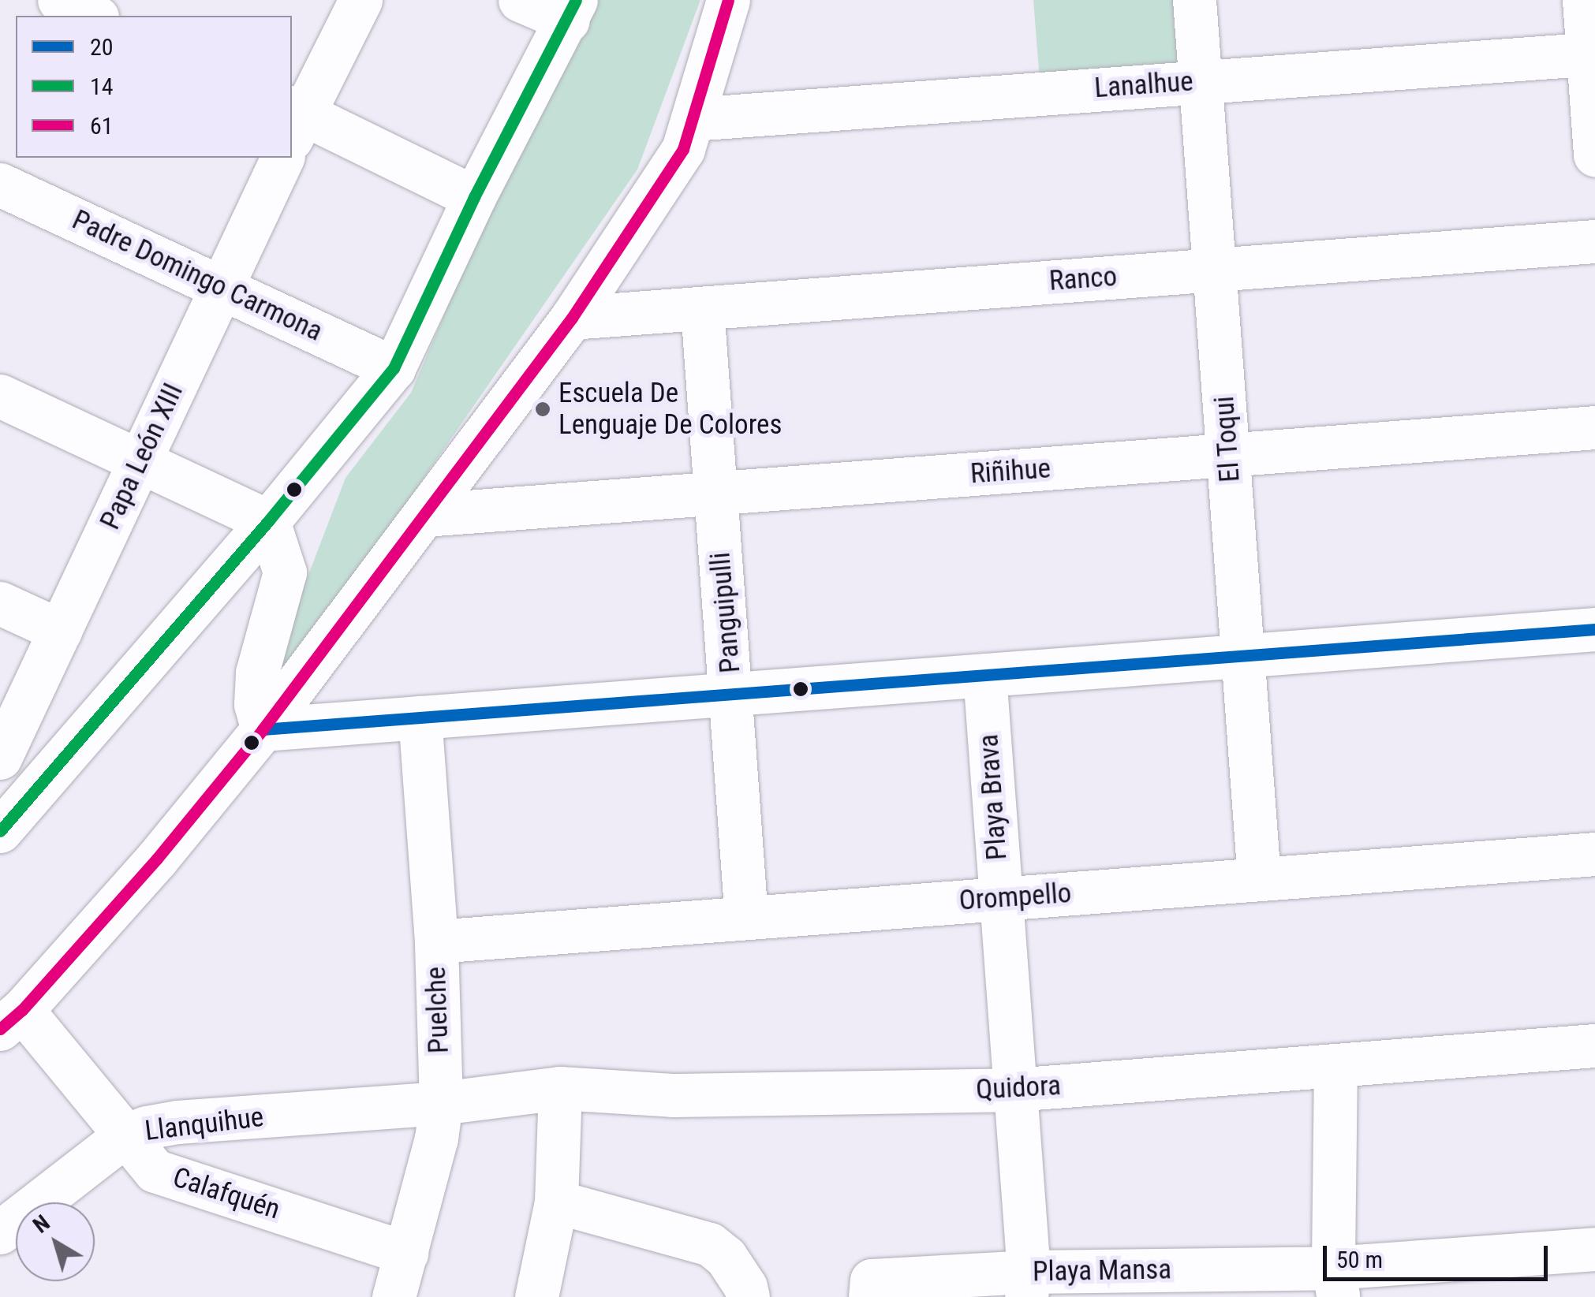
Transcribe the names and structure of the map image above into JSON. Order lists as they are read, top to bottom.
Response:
{
  "streets": {
    "street": [
      "Lanalhue",
      "Padre Domingo Carmona",
      "Ranco",
      "El Toqui",
      "Papa León XIII",
      "Riñihue",
      "Panguipulli",
      "Playa Brava",
      "Orompello",
      "Puelche",
      "Quidora",
      "Llanquihue",
      "Calafquén",
      "Playa Mansa"
    ]
  },
  "crossings": [
    ["Lanalhue", "El Toqui"],
    ["Padre Domingo Carmona", "Papa León XIII"],
    ["Ranco", "El Toqui"],
    ["Ranco", "Panguipulli"],
    ["El Toqui", "Riñihue"],
    ["El Toqui", "Orompello"],
    ["Riñihue", "Panguipulli"],
    ["Panguipulli", "Orompello"],
    ["Playa Brava", "Orompello"],
    ["Playa Brava", "Quidora"],
    ["Playa Brava", "Playa Mansa"],
    ["Orompello", "Puelche"],
    ["Puelche", "Quidora"],
    ["Puelche", "Llanquihue"],
    ["Puelche", "Calafquén"],
    ["Quidora", "Llanquihue"],
    ["Llanquihue", "Calafquén"]
  ],
  "places": ["Escuela De Lenguaje De Colores"],
  "lines": ["transit line 14", "transit line 61", "transit line 20"],
  "legend": ["20", "14", "61"],
  "scale_bar": "50 m",
  "north": "top left"
}
